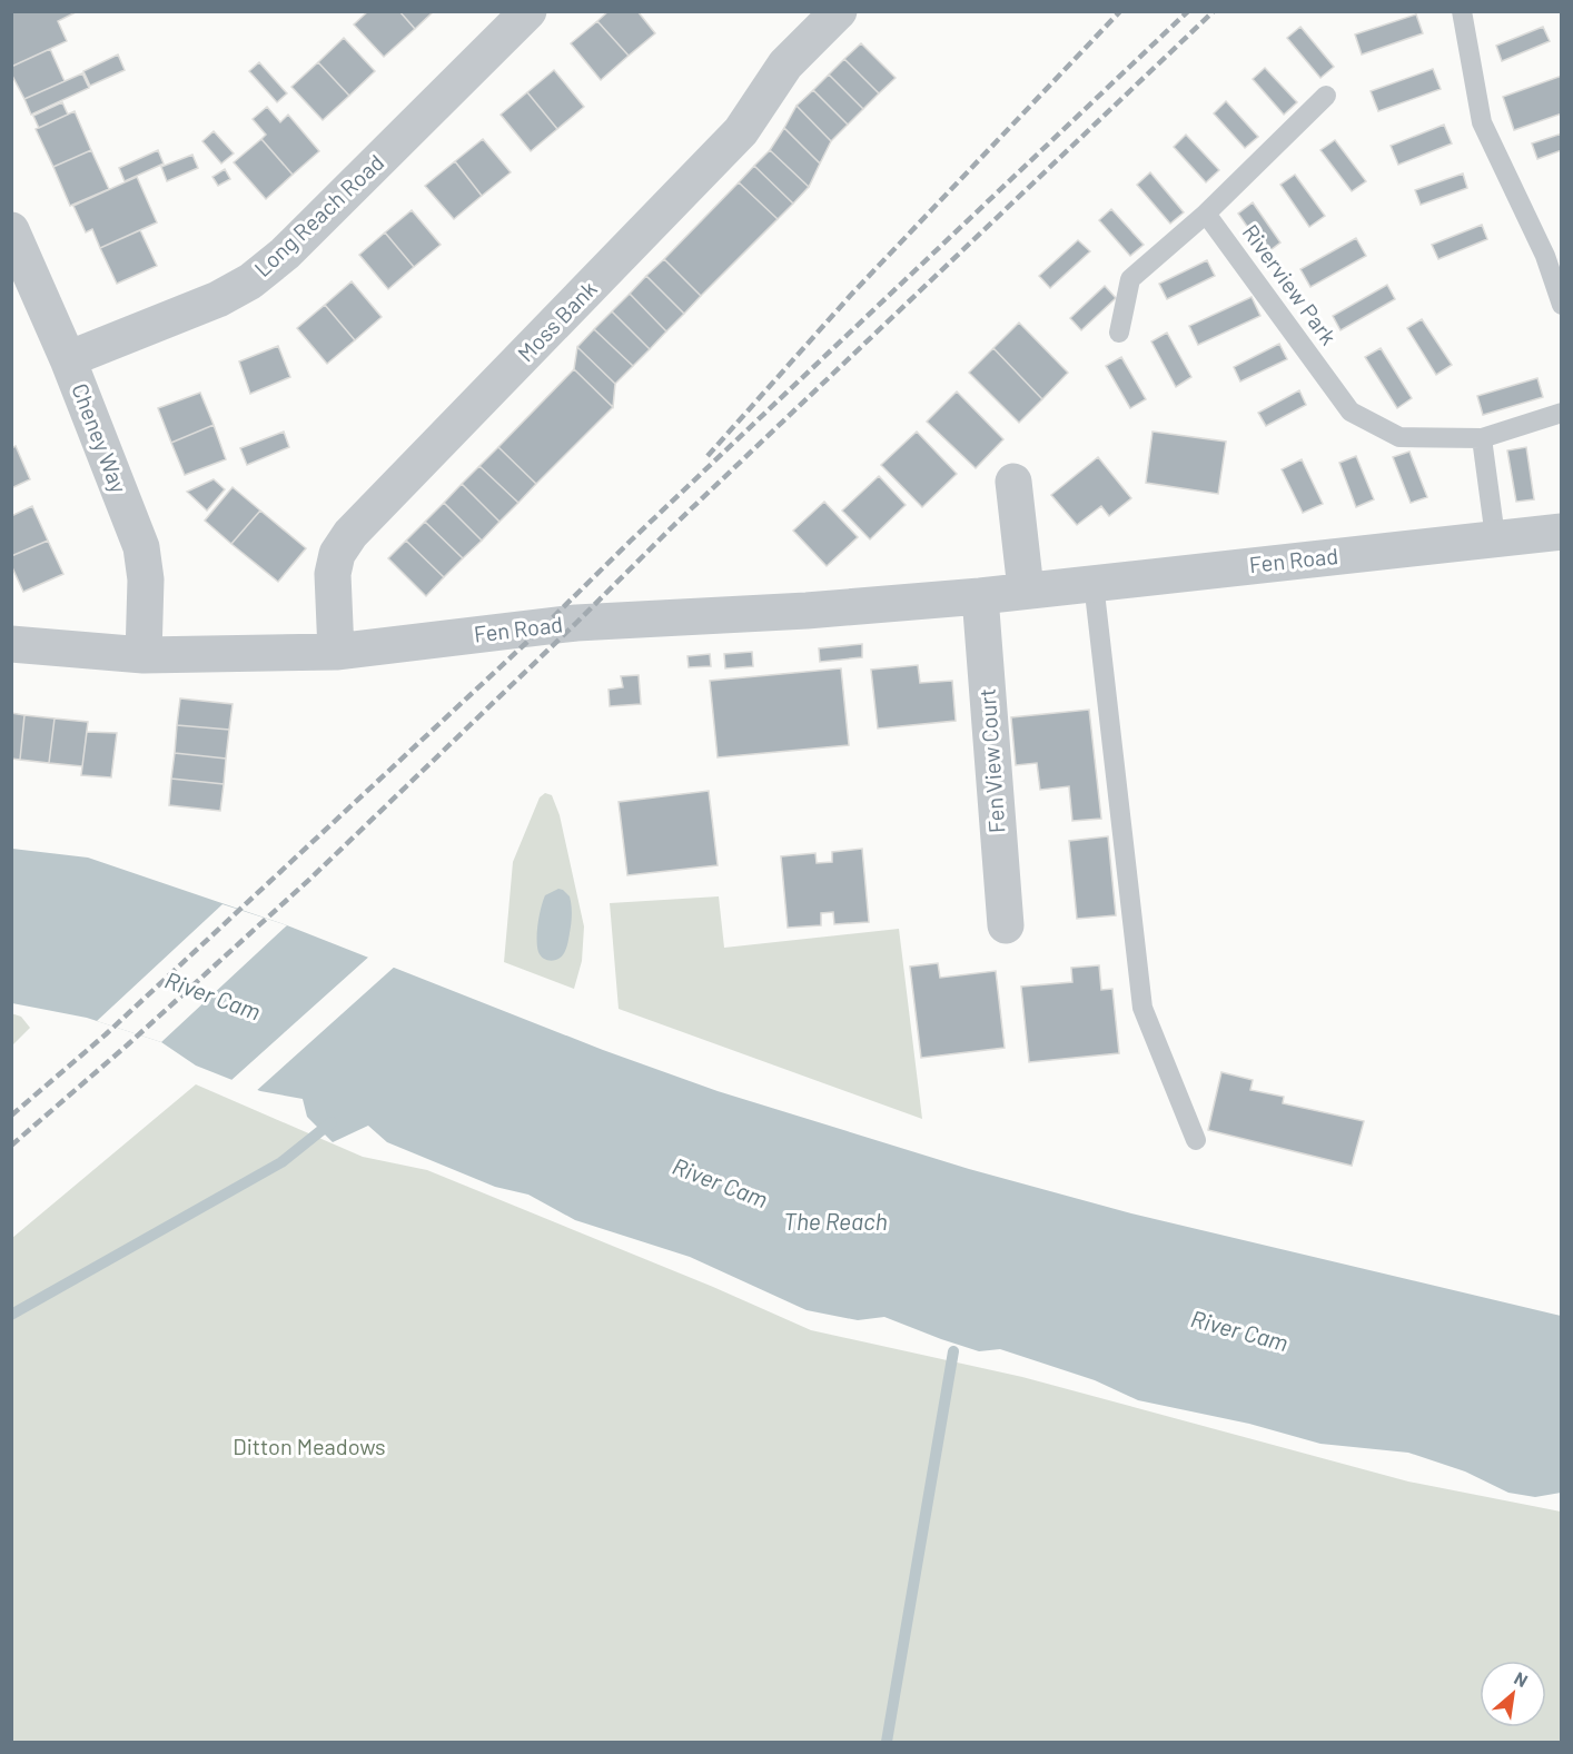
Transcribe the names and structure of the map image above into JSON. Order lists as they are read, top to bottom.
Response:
{
  "streets": {
    "street": [
      "Long Reach Road",
      "Moss Bank",
      "Cheney Way",
      "Fen Road",
      "Fen View Court"
    ],
    "lane": ["Riverview Park"]
  },
  "crossings": [
    ["Long Reach Road", "Cheney Way"],
    ["Moss Bank", "Fen Road"],
    ["Cheney Way", "Fen Road"],
    ["Fen Road", "Fen View Court"]
  ],
  "water": ["River Cam", "The Reach"],
  "parks": ["Ditton Meadows"],
  "north": "top right"
}
